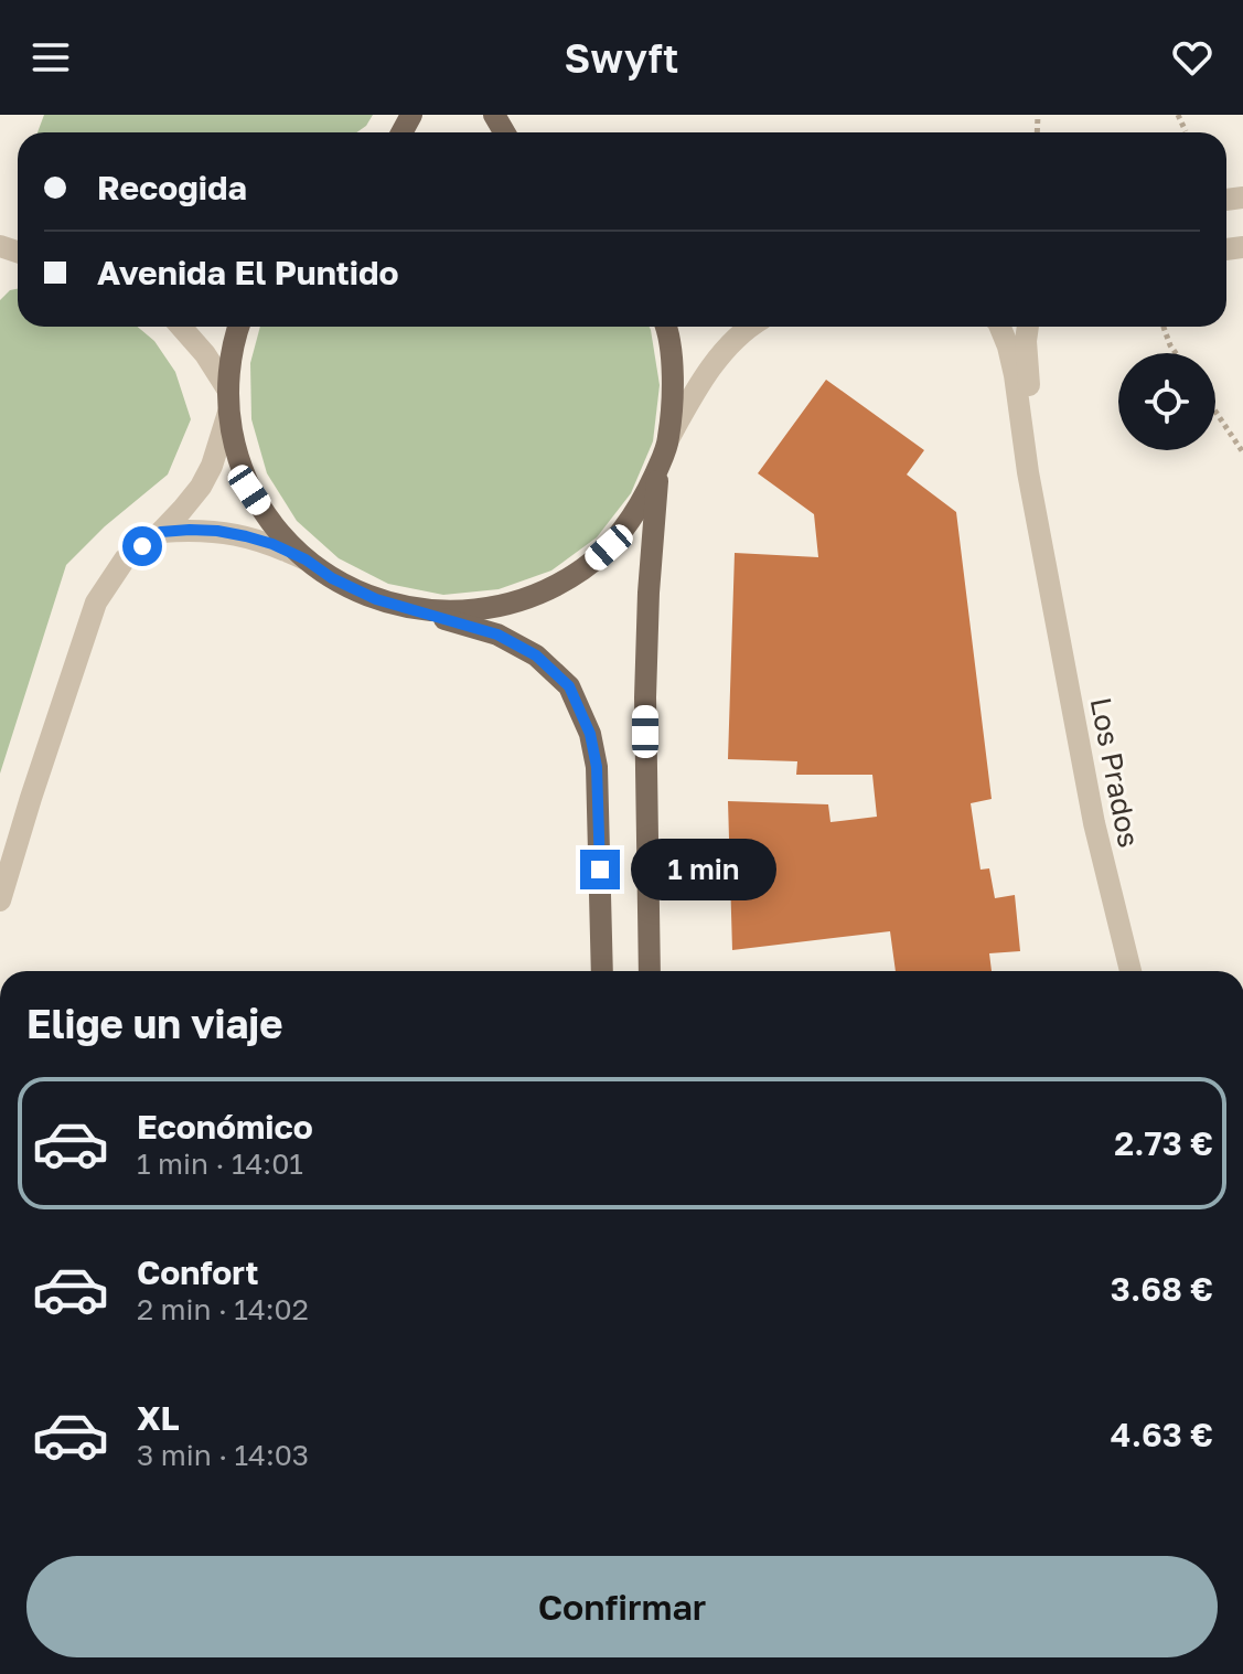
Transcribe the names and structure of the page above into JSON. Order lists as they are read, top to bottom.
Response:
{
  "streets": {
    "street": ["Los Prados"]
  },
  "page": {
    "header": "Swyft",
    "banner": ["Recogida", "Avenida El Puntido"],
    "bubble": "1 min",
    "heading": "Elige un viaje",
    "list": [
      {
        "name": "Económico",
        "note": "1 min · 14:01",
        "value": "2.73 €"
      },
      {
        "name": "Confort",
        "note": "2 min · 14:02",
        "value": "3.68 €"
      },
      {
        "name": "XL",
        "note": "3 min · 14:03",
        "value": "4.63 €"
      }
    ],
    "buttons": "Confirmar"
  }
}
